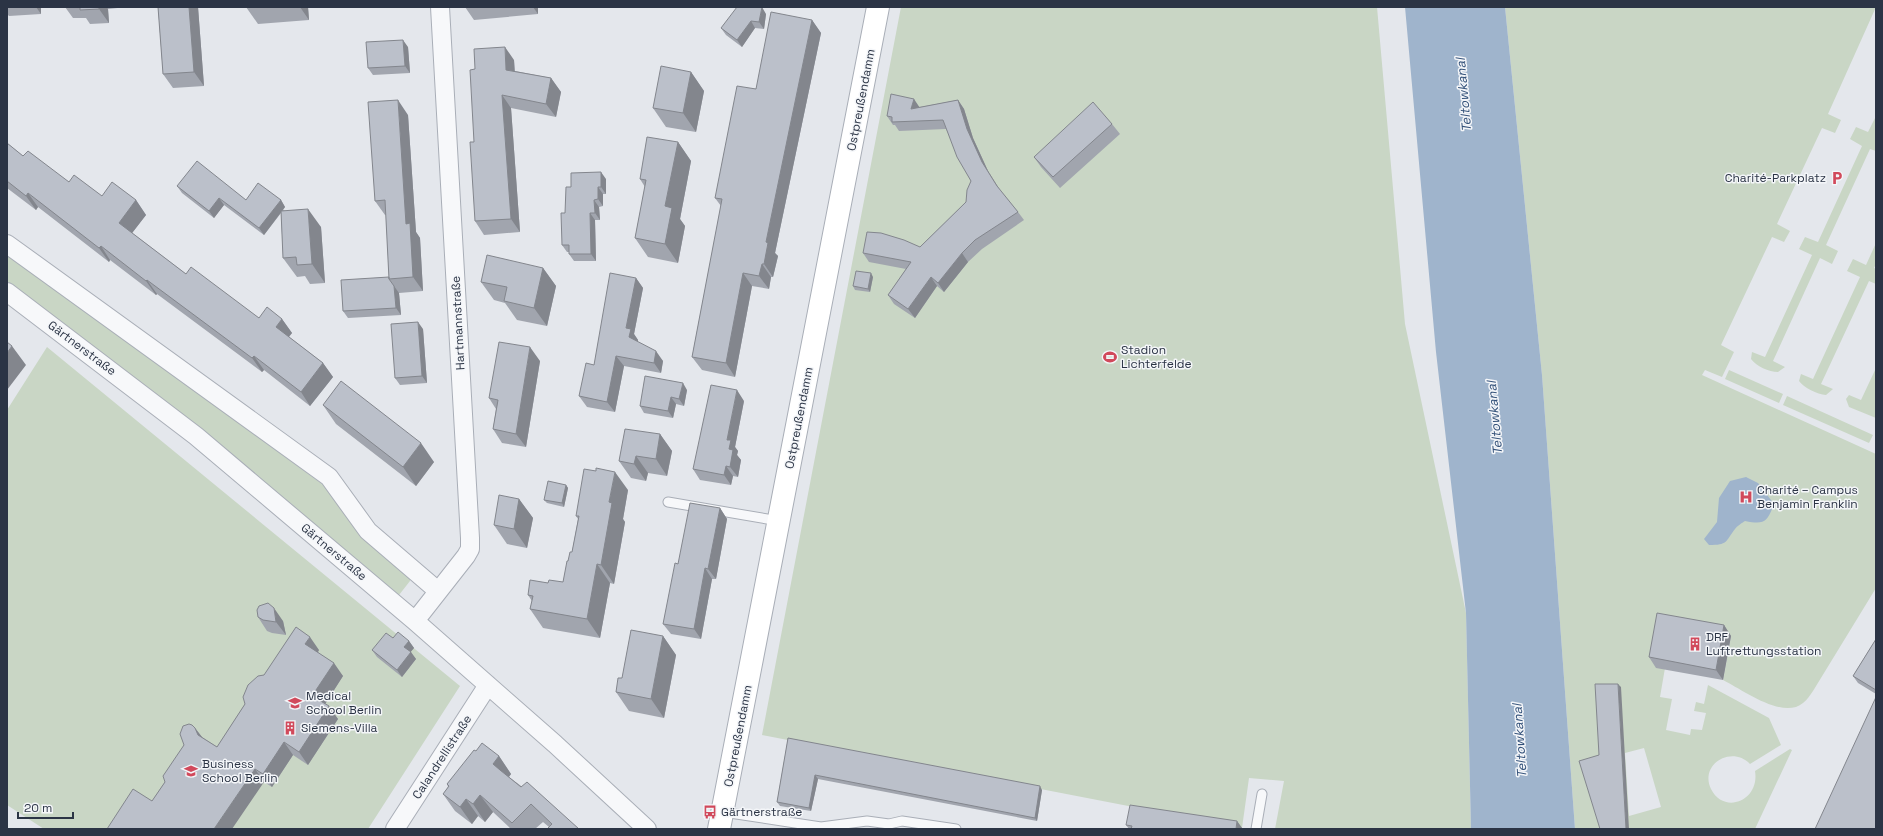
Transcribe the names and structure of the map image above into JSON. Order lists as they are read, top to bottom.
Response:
{
  "streets": {
    "street": [
      "Ostpreußendamm",
      "Hartmannstraße",
      "Gärtnerstraße",
      "Calandrellistraße"
    ]
  },
  "crossings": [
    ["Hartmannstraße", "Gärtnerstraße"],
    ["Gärtnerstraße", "Calandrellistraße"]
  ],
  "water": ["Teltowkanal"],
  "places": {
    "parking": ["Charité-Parkplatz"],
    "sports": ["Stadion Lichterfelde"],
    "hospital": ["Charité – Campus Benjamin Franklin"],
    "building": ["DRF Luftrettungsstation", "Siemens-Villa"],
    "school or university": ["Medical School Berlin", "Business School Berlin"],
    "bus stop": ["Gärtnerstraße"]
  },
  "scale_bar": "20 m"
}
